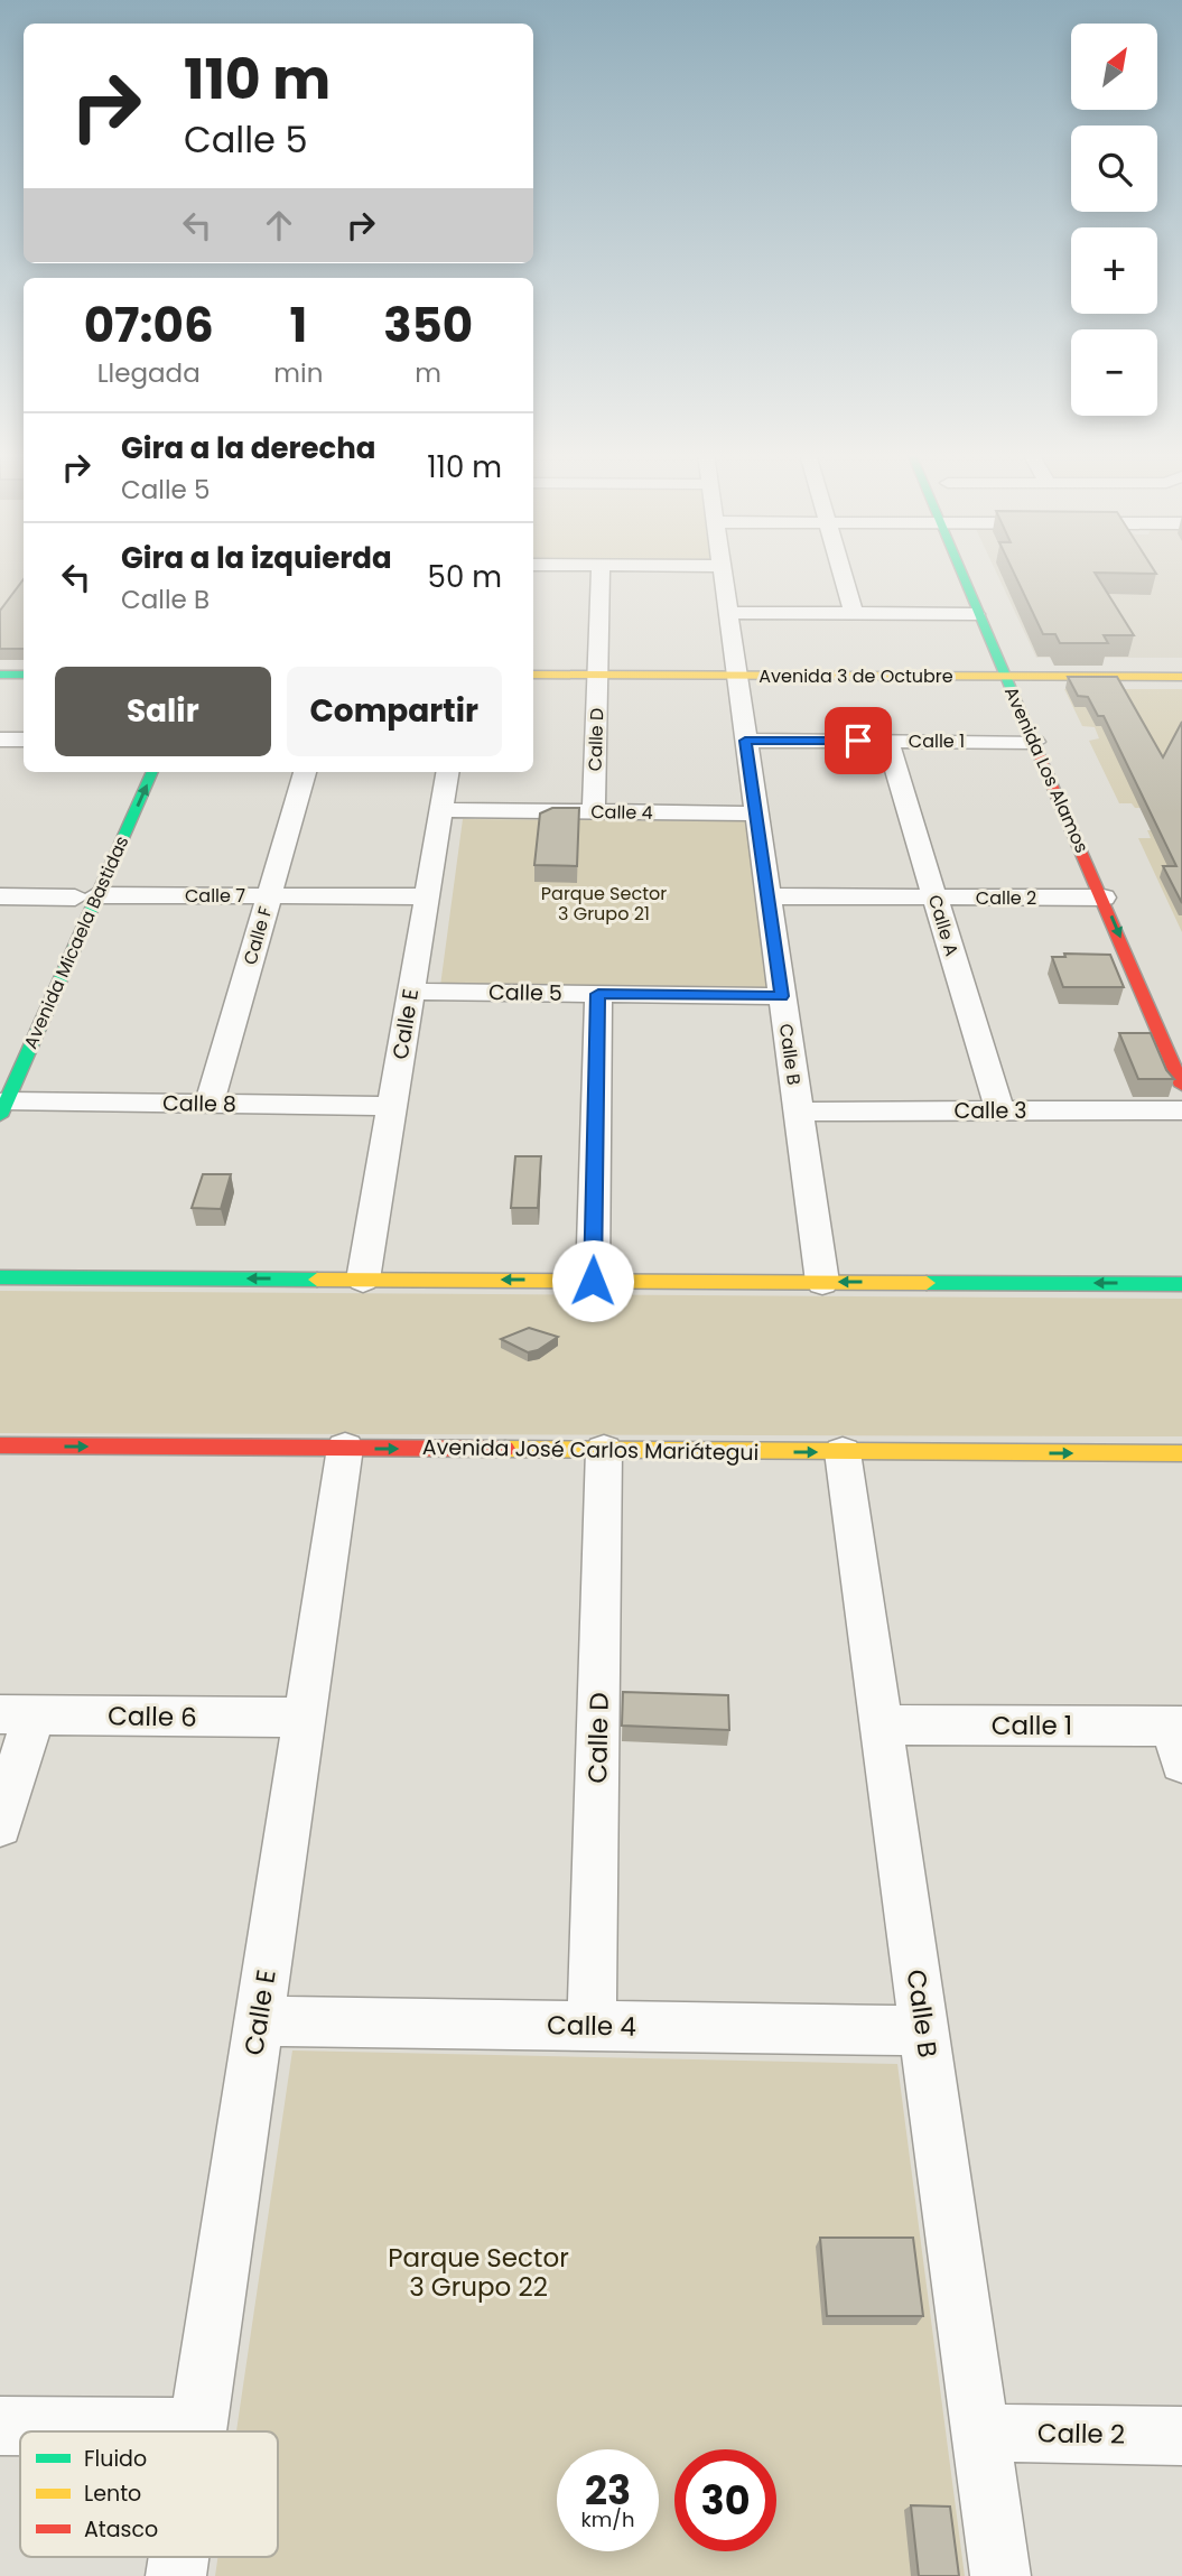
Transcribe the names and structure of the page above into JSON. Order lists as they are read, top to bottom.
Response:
{
  "streets": {
    "street": [
      "Avenida 3 de Octubre",
      "Calle D",
      "Calle 1",
      "Avenida Los Alamos",
      "Calle 4",
      "Calle 7",
      "Calle 2",
      "Calle A",
      "Calle F",
      "Avenida Micaela Bastidas",
      "Calle 5",
      "Calle E",
      "Calle B",
      "Calle 8",
      "Calle 3",
      "Avenida José Carlos Mariátegui",
      "Calle 6"
    ]
  },
  "crossings": [
    ["Avenida 3 de Octubre", "Calle D"],
    ["Avenida 3 de Octubre", "Avenida Los Alamos"],
    ["Avenida 3 de Octubre", "Calle B"],
    ["Calle D", "Calle 4"],
    ["Calle D", "Avenida José Carlos Mariátegui"],
    ["Calle 1", "Avenida Los Alamos"],
    ["Calle 1", "Calle A"],
    ["Calle 1", "Calle B"],
    ["Avenida Los Alamos", "Calle 2"],
    ["Calle 4", "Calle E"],
    ["Calle 4", "Calle B"],
    ["Calle 7", "Calle F"],
    ["Calle 7", "Avenida Micaela Bastidas"],
    ["Calle 7", "Calle E"],
    ["Calle 2", "Calle A"],
    ["Calle 2", "Calle B"],
    ["Calle A", "Calle 3"],
    ["Calle F", "Calle 8"],
    ["Avenida Micaela Bastidas", "Calle 8"],
    ["Calle 5", "Calle E"],
    ["Calle 5", "Calle B"],
    ["Calle E", "Calle 8"],
    ["Calle E", "Avenida José Carlos Mariátegui"],
    ["Calle E", "Calle 6"],
    ["Calle B", "Calle 3"],
    ["Calle B", "Avenida José Carlos Mariátegui"]
  ],
  "one_way": ["Avenida Los Alamos", "Avenida Micaela Bastidas", "Avenida José Carlos Mariátegui"],
  "parks": ["Parque Sector 3 Grupo 21", "Parque Sector 3 Grupo 22"],
  "legend": ["Fluido", "Lento", "Atasco"],
  "north": "top right",
  "page": {
    "map_buttons": ["+", "−"],
    "turn": ["110 m", "Calle 5"],
    "eta": [
      "07:06",
      "Llegada",
      "1",
      "min",
      "350",
      "m"
    ],
    "list": [
      {
        "name": "Gira a la derecha",
        "note": "Calle 5",
        "value": "110 m"
      },
      {
        "name": "Gira a la izquierda",
        "note": "Calle B",
        "value": "50 m"
      }
    ],
    "buttons": ["Salir", "Compartir"],
    "speed": "23 km/h",
    "limit": "30"
  }
}
